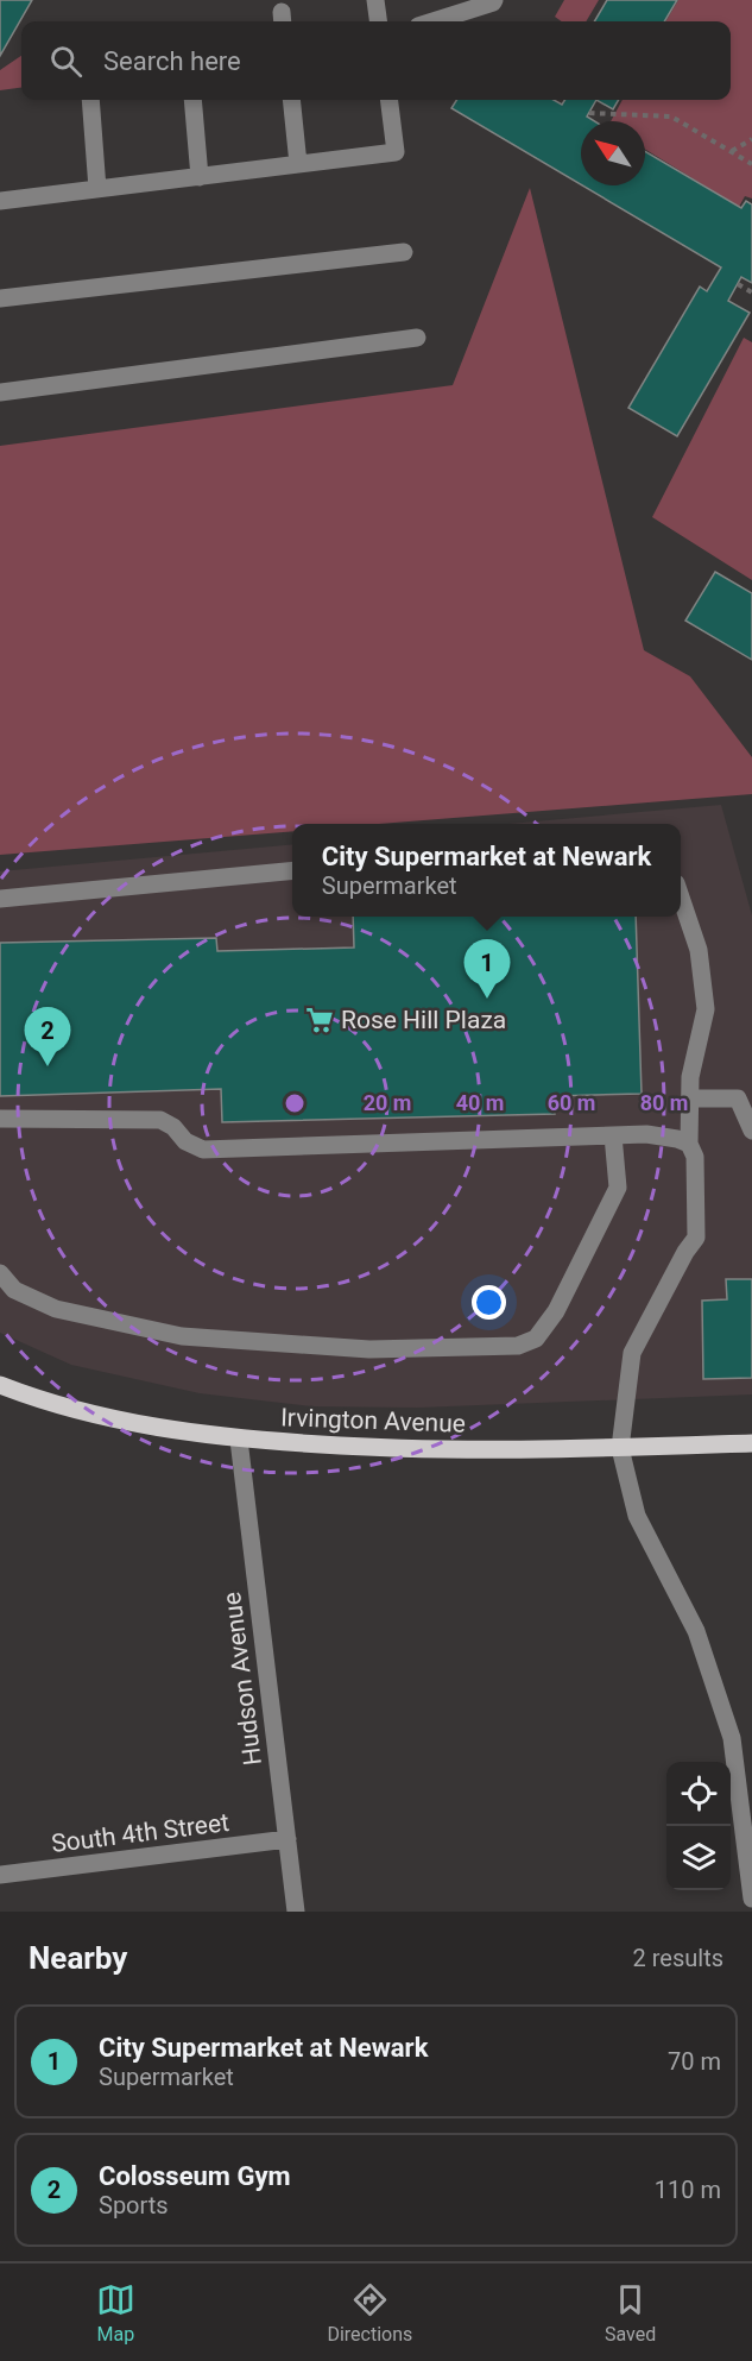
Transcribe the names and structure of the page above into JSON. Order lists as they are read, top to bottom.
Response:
{
  "streets": {
    "main road": ["Irvington Avenue"],
    "street": ["Hudson Avenue", "South 4th Street"]
  },
  "crossings": [
    ["Irvington Avenue", "Hudson Avenue"],
    ["Hudson Avenue", "South 4th Street"]
  ],
  "places": {
    "supermarket": ["Rose Hill Plaza"]
  },
  "north": "top left",
  "page": {
    "search": "Search here",
    "popup": ["City Supermarket at Newark", "Supermarket"],
    "pins": ["1", "2"],
    "heading": ["Nearby", "2 results"],
    "list": [
      {
        "mark": "1",
        "name": "City Supermarket at Newark",
        "note": "Supermarket",
        "value": "70 m"
      },
      {
        "mark": "2",
        "name": "Colosseum Gym",
        "note": "Sports",
        "value": "110 m"
      }
    ],
    "nav": ["Map", "Directions", "Saved"]
  },
  "rings": [
    "20 m",
    "40 m",
    "60 m",
    "80 m"
  ]
}
